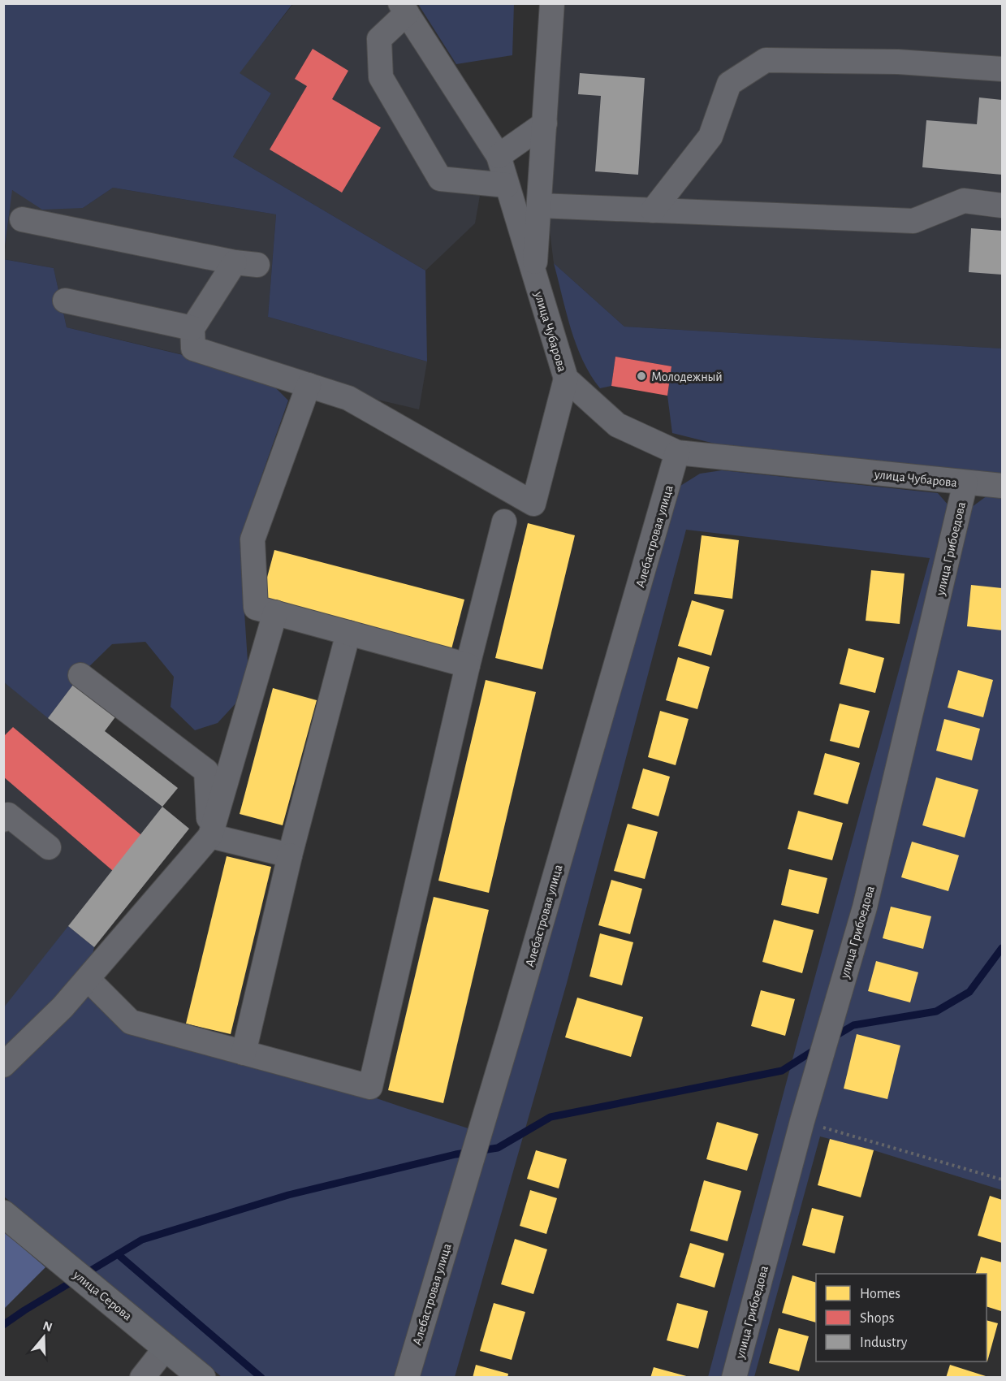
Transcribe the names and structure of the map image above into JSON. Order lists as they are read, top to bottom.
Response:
{
  "streets": {
    "main road": ["улица Серова"],
    "street": ["улица Чубарова", "Алебастровая улица", "улица Грибоедова"]
  },
  "crossings": [
    ["улица Чубарова", "Алебастровая улица"],
    ["улица Чубарова", "улица Грибоедова"]
  ],
  "places": ["Молодежный"],
  "legend": ["Homes", "Shops", "Industry"],
  "north": "top"
}
